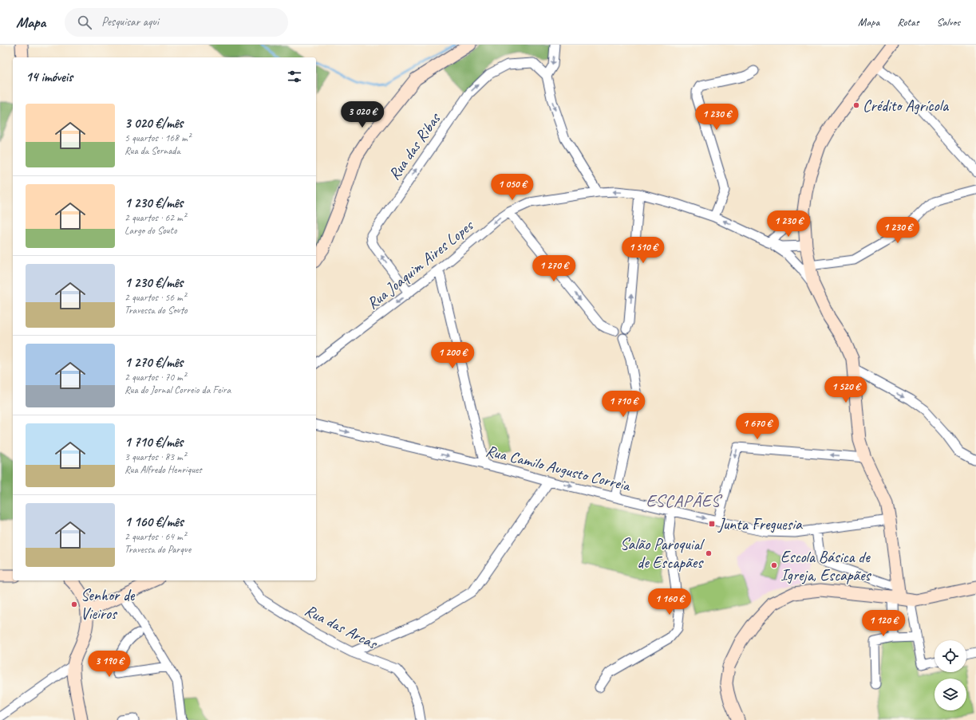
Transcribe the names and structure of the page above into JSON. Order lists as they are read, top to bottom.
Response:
{
  "streets": {
    "street": [
      "Rua das Ribas",
      "Rua Joaquim Aires Lopes",
      "Rua Camilo Augusto Correia",
      "Rua das Arcas"
    ]
  },
  "crossings": [
    ["Rua das Ribas", "Rua Joaquim Aires Lopes"]
  ],
  "one_way": ["Rua Joaquim Aires Lopes", "Rua Camilo Augusto Correia"],
  "districts": ["ESCAPÃES"],
  "places": {
    "other": [
      "Crédito Agrícola",
      "Salão Paroquial de Escapães",
      "Escola Básica de Igreja, Escapães",
      "Senhor de Vieiros"
    ],
    "transit": ["Junta Freguesia"]
  },
  "page": {
    "header": "Mapa",
    "search": "Pesquisar aqui",
    "nav": ["Mapa", "Rotas", "Salvos"],
    "heading": "14 imóveis",
    "list": [
      {
        "name": "3 020 €/mês",
        "note": "5 quartos · 168 m² · Rua da Sernada"
      },
      {
        "name": "1 230 €/mês",
        "note": "2 quartos · 62 m² · Largo do Souto"
      },
      {
        "name": "1 230 €/mês",
        "note": "2 quartos · 56 m² · Travessa do Souto"
      },
      {
        "name": "1 270 €/mês",
        "note": "2 quartos · 70 m² · Rua do Jornal Correio da Feira"
      },
      {
        "name": "1 710 €/mês",
        "note": "3 quartos · 83 m² · Rua Alfredo Henriques"
      },
      {
        "name": "1 160 €/mês",
        "note": "2 quartos · 64 m² · Travessa do Parque"
      }
    ],
    "price": [
      "3 020 €",
      "1 230 €",
      "1 050 €",
      "1 230 €",
      "1 230 €",
      "1 510 €",
      "1 270 €",
      "1 200 €",
      "1 520 €",
      "1 710 €",
      "1 670 €",
      "1 160 €",
      "1 120 €",
      "3 190 €"
    ]
  }
}
